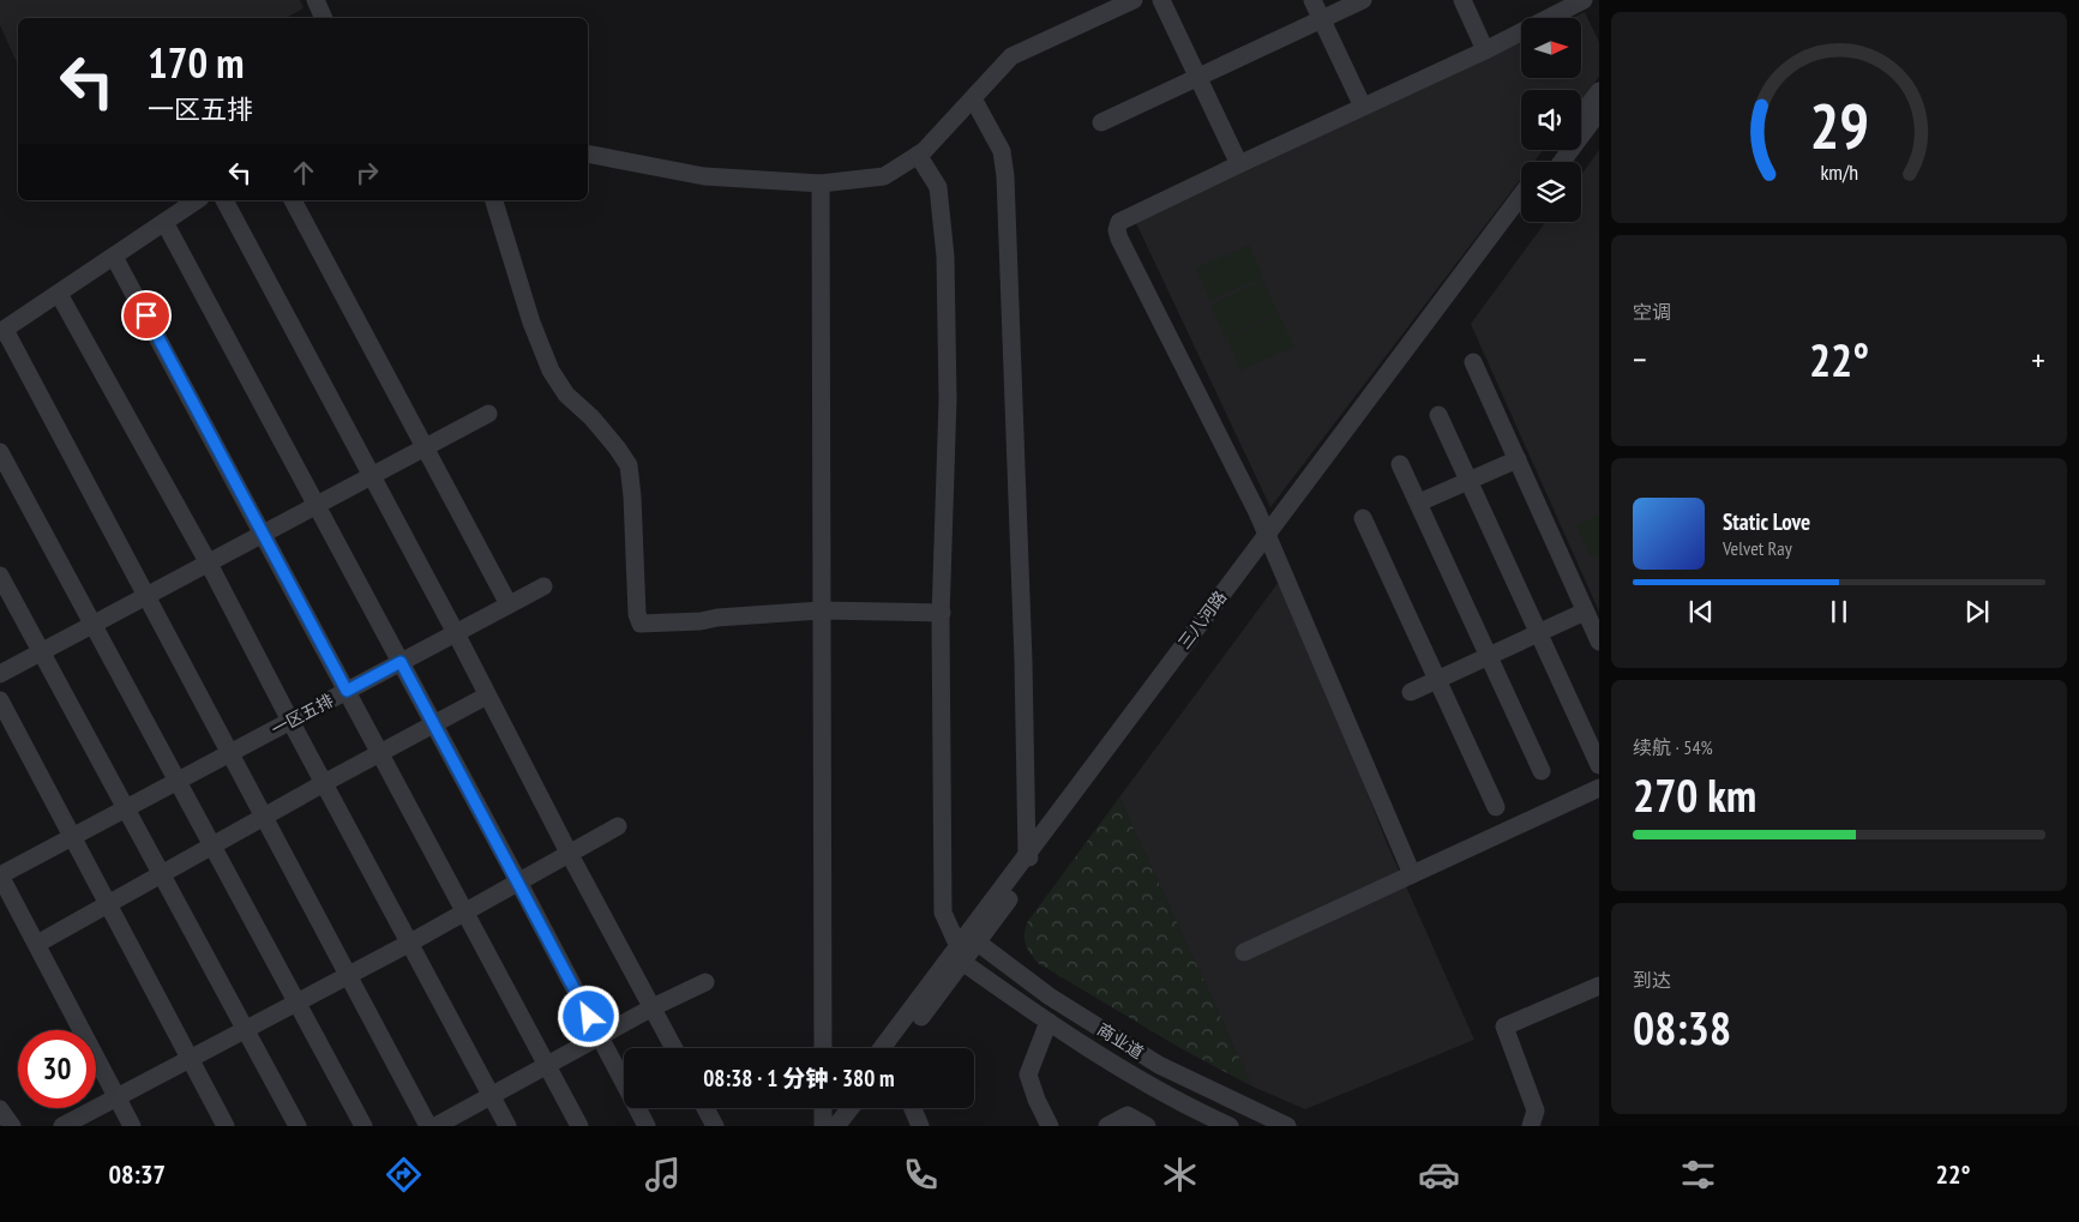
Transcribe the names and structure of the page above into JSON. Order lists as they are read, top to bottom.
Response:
{
  "streets": {
    "street": ["三八河路", "一区五排", "商业道"]
  },
  "crossings": [
    ["三八河路", "商业道"]
  ],
  "north": "right",
  "page": {
    "turn": ["170 m", "一区五排"],
    "tile": [
      "空调",
      ["续航 · 54%", "270 km"],
      ["到达", "08:38"]
    ],
    "heat": ["−", "22°", "+"],
    "song": ["Static Love", "Velvet Ray"],
    "limit": "30",
    "trip": "08:38 · 1 分钟 · 380 m",
    "tabs": ["08:37", "22°"],
    "gauge": ["29", "km/h"]
  }
}
